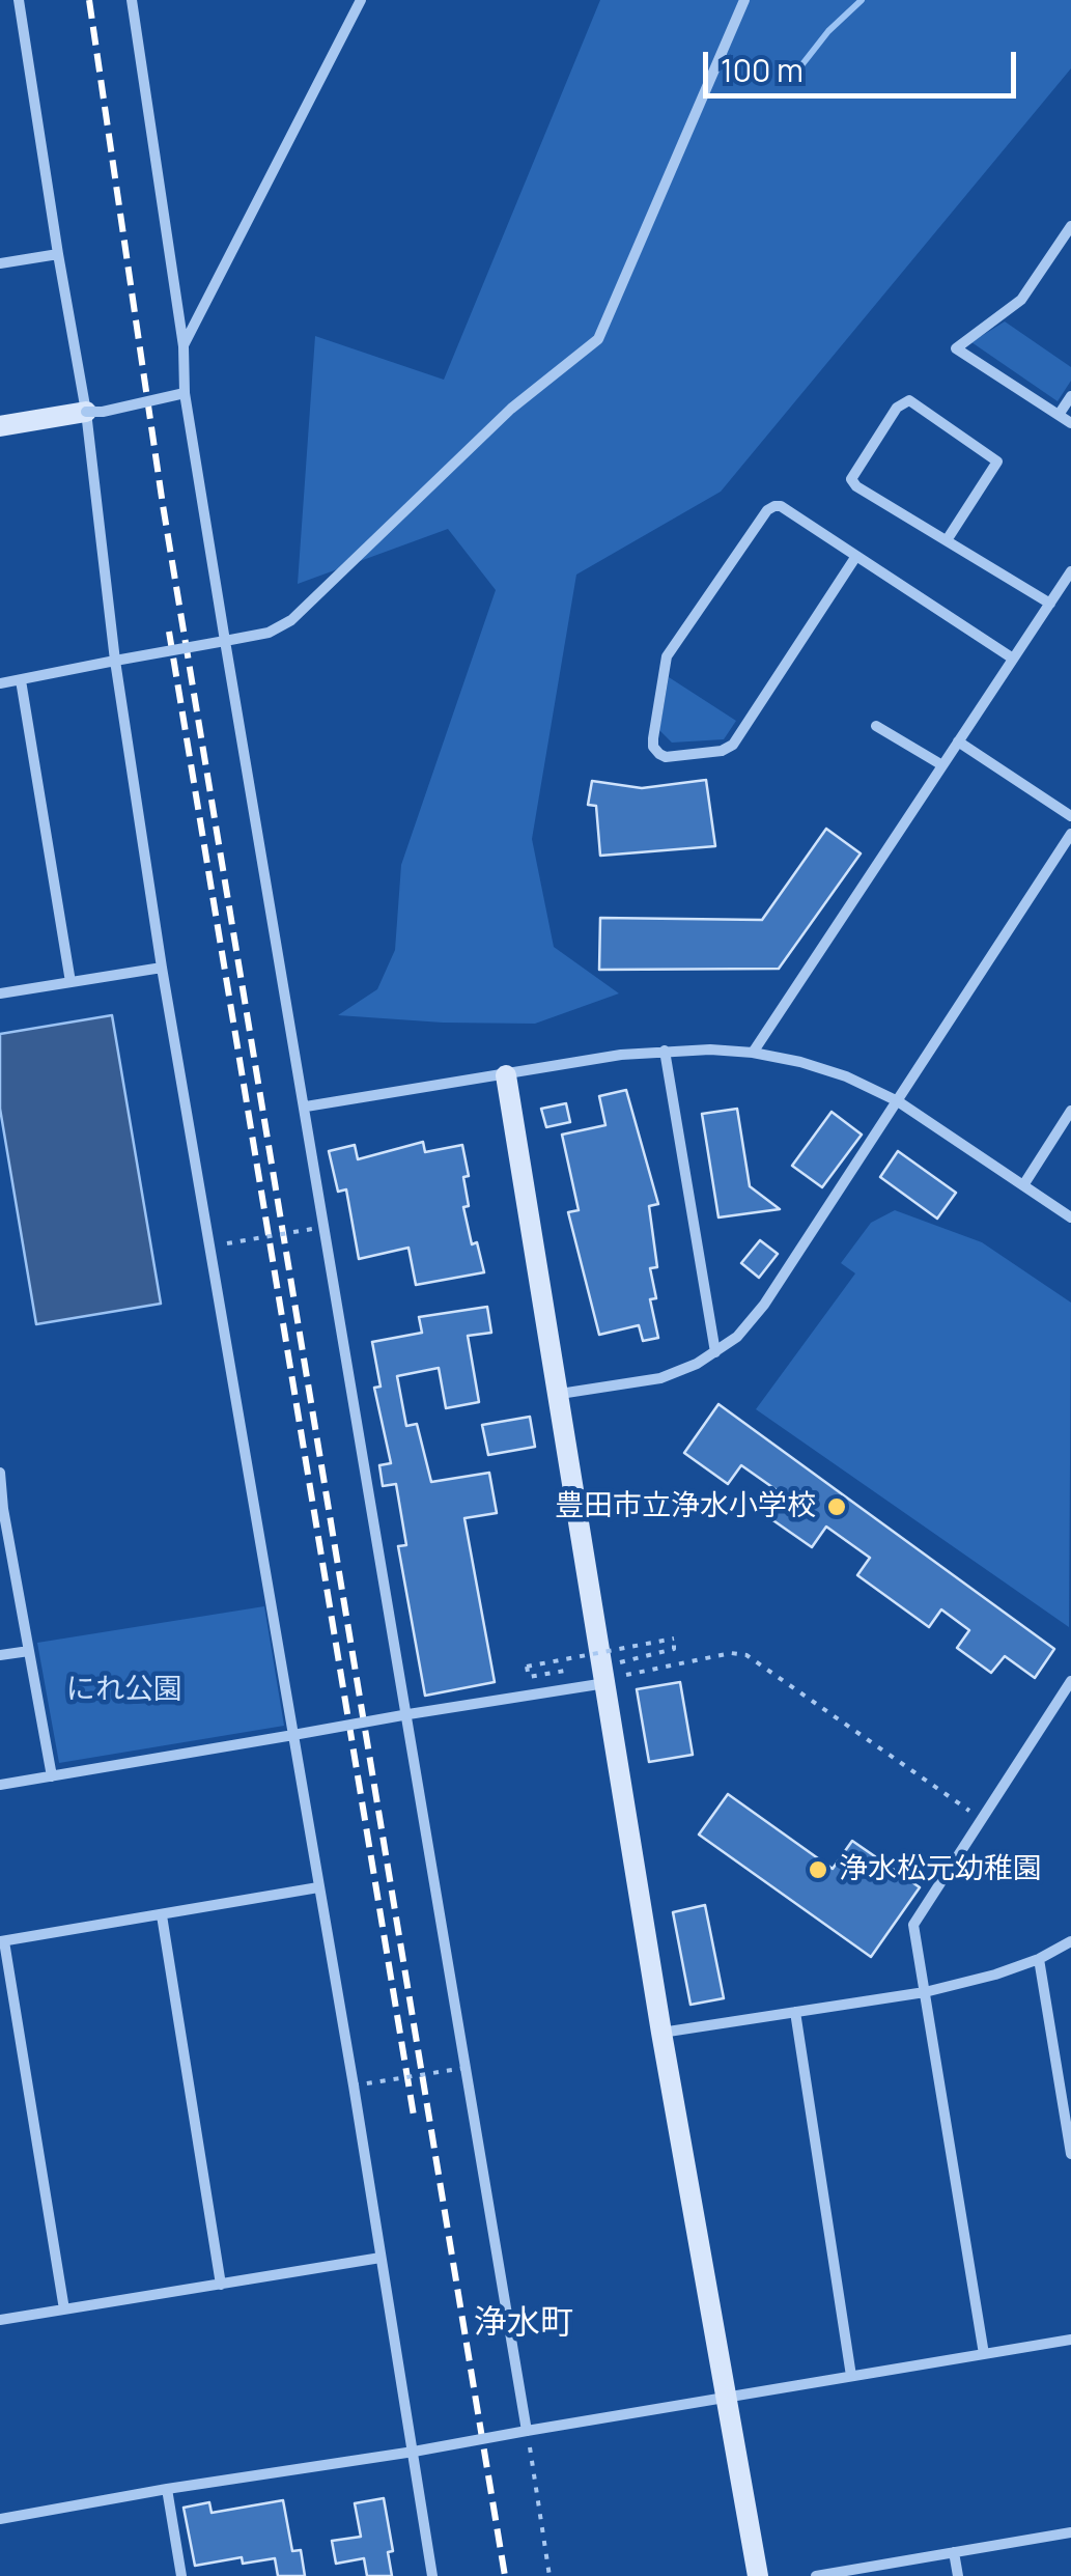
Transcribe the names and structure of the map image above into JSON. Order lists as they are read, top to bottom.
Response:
{
  "districts": ["浄水町"],
  "parks": ["にれ公園"],
  "places": ["豊田市立浄水小学校", "浄水松元幼稚園"],
  "scale_bar": "100 m"
}
